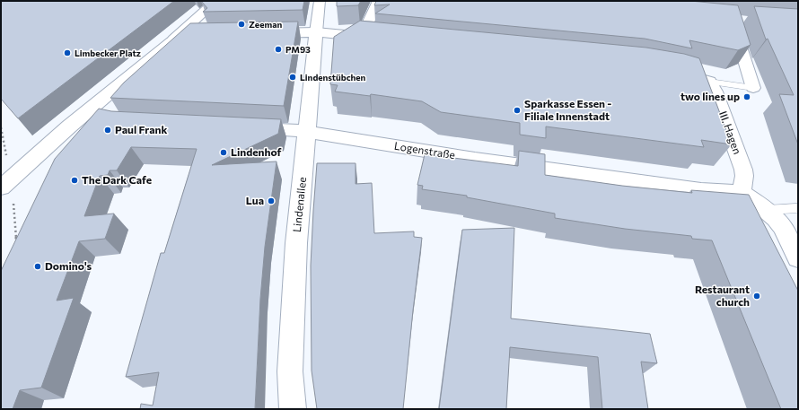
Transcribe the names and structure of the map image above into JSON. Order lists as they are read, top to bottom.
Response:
{
  "streets": {
    "street": ["III. Hagen", "Logenstraße", "Lindenallee"]
  },
  "crossings": [
    ["III. Hagen", "Logenstraße"],
    ["Logenstraße", "Lindenallee"]
  ],
  "places": [
    "Zeeman",
    "PM93",
    "Limbecker Platz",
    "Lindenstübchen",
    "two lines up",
    "Sparkasse Essen - Filiale Innenstadt",
    "Paul Frank",
    "Lindenhof",
    "The Dark Cafe",
    "Lua",
    "Domino's",
    "Restaurant church"
  ]
}
